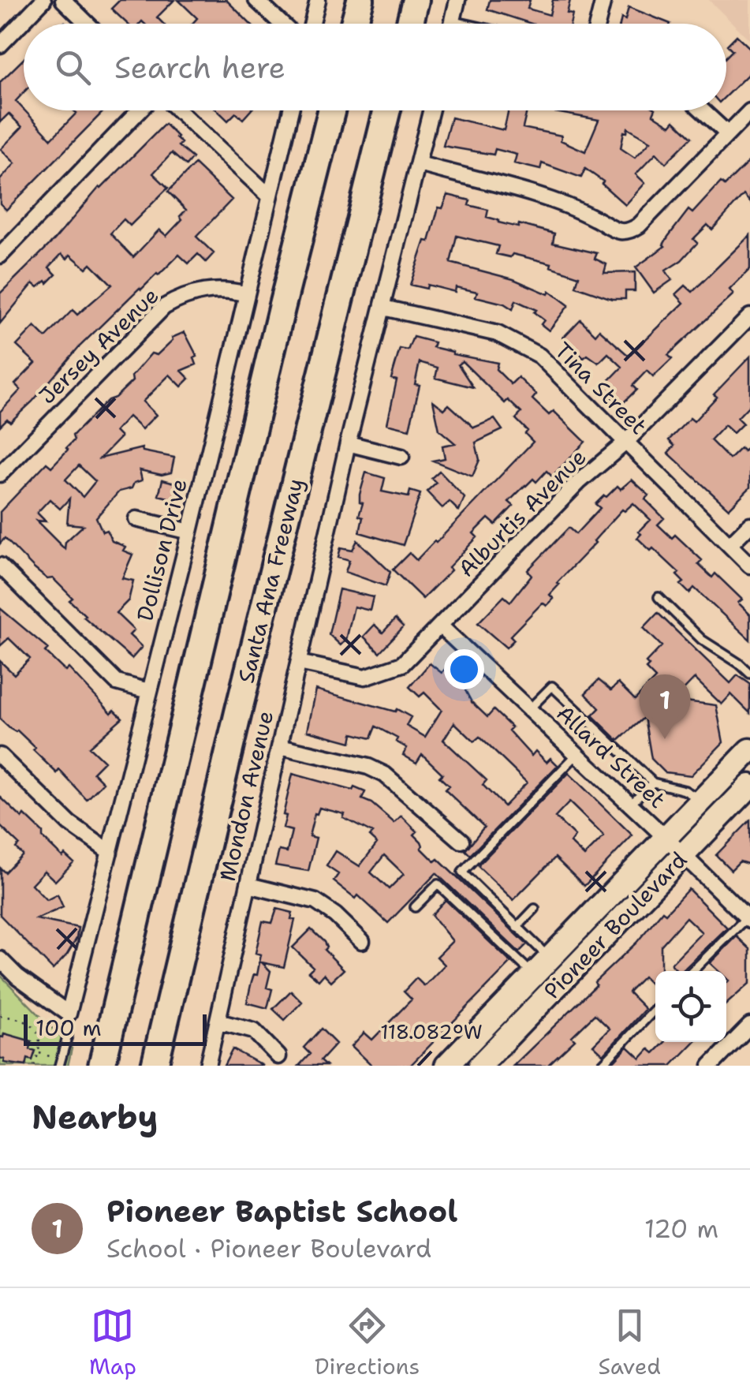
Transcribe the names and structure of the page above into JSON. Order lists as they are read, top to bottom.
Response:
{
  "streets": {
    "highway": ["Santa Ana Freeway"],
    "main road": ["Pioneer Boulevard"],
    "street": [
      "Jersey Avenue",
      "Tina Street",
      "Alburtis Avenue",
      "Dollison Drive",
      "Allard Street",
      "Mondon Avenue"
    ]
  },
  "crossings": [
    ["Jersey Avenue", "Dollison Drive"],
    ["Tina Street", "Alburtis Avenue"],
    ["Tina Street", "Mondon Avenue"],
    ["Alburtis Avenue", "Allard Street"],
    ["Alburtis Avenue", "Mondon Avenue"],
    ["Allard Street", "Pioneer Boulevard"]
  ],
  "scale_bar": "100 m",
  "page": {
    "search": "Search here",
    "pins": "1",
    "scale": "100 m",
    "heading": "Nearby",
    "list": [
      {
        "mark": "1",
        "name": "Pioneer Baptist School",
        "note": "School · Pioneer Boulevard",
        "value": "120 m"
      }
    ],
    "nav": ["Map", "Directions", "Saved"]
  },
  "coordinates": ["118.082°W"]
}
